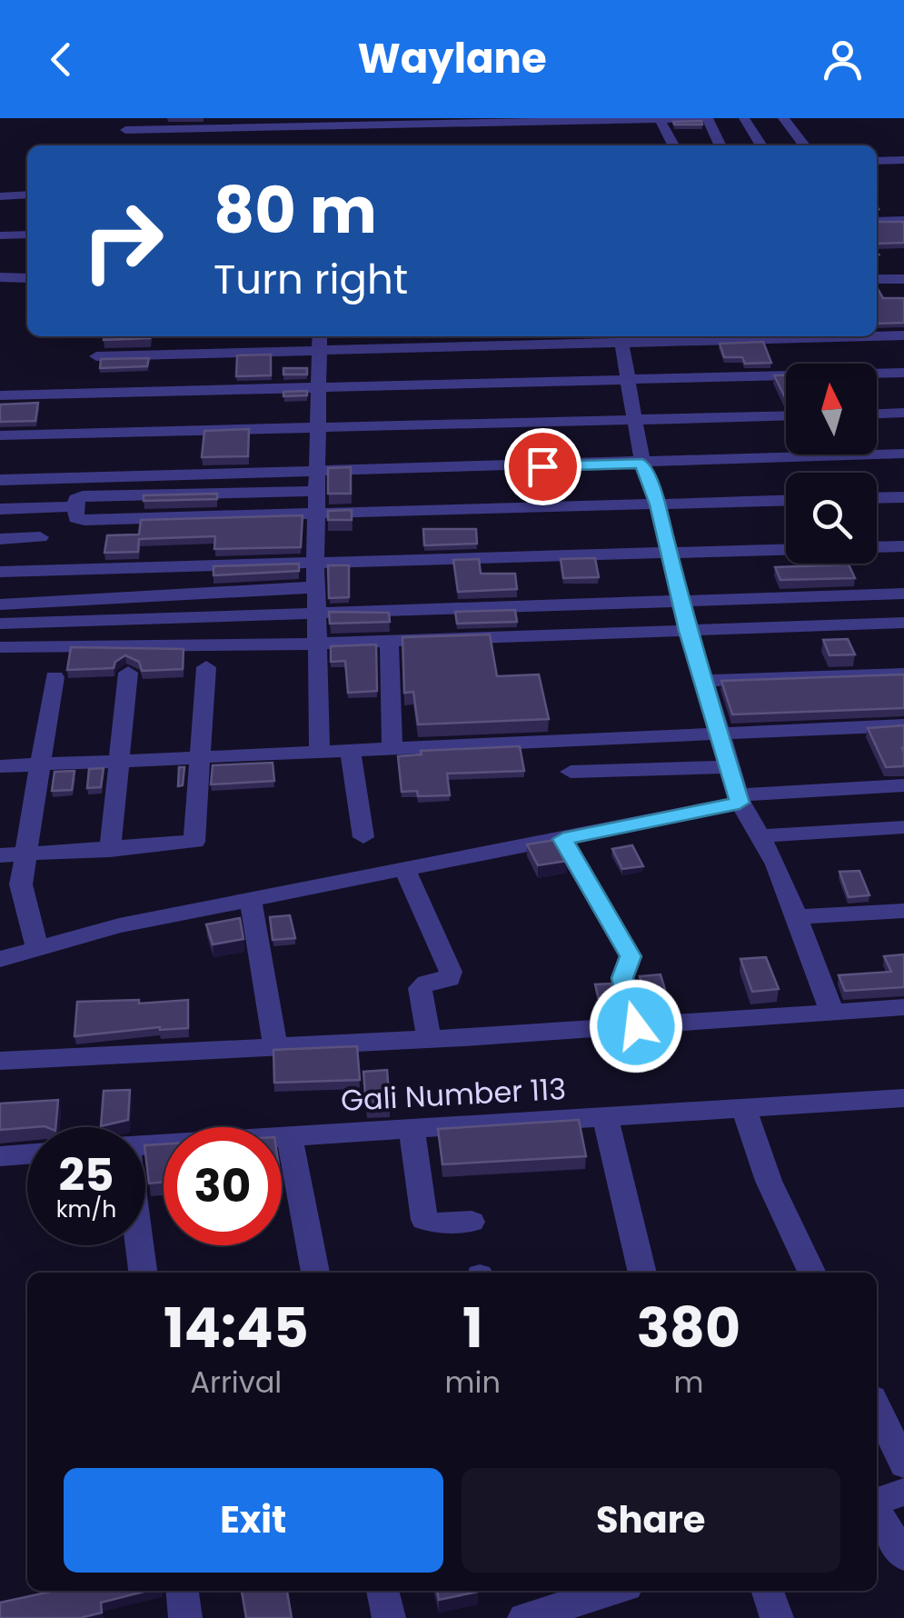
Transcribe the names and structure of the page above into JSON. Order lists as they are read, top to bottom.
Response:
{
  "streets": {
    "street": ["Gali Number 113"]
  },
  "north": "top",
  "page": {
    "header": "Waylane",
    "turn": ["80 m", "Turn right"],
    "speed": "25 km/h",
    "limit": "30",
    "eta": [
      "14:45",
      "Arrival",
      "1",
      "min",
      "380",
      "m"
    ],
    "buttons": ["Exit", "Share"]
  }
}
